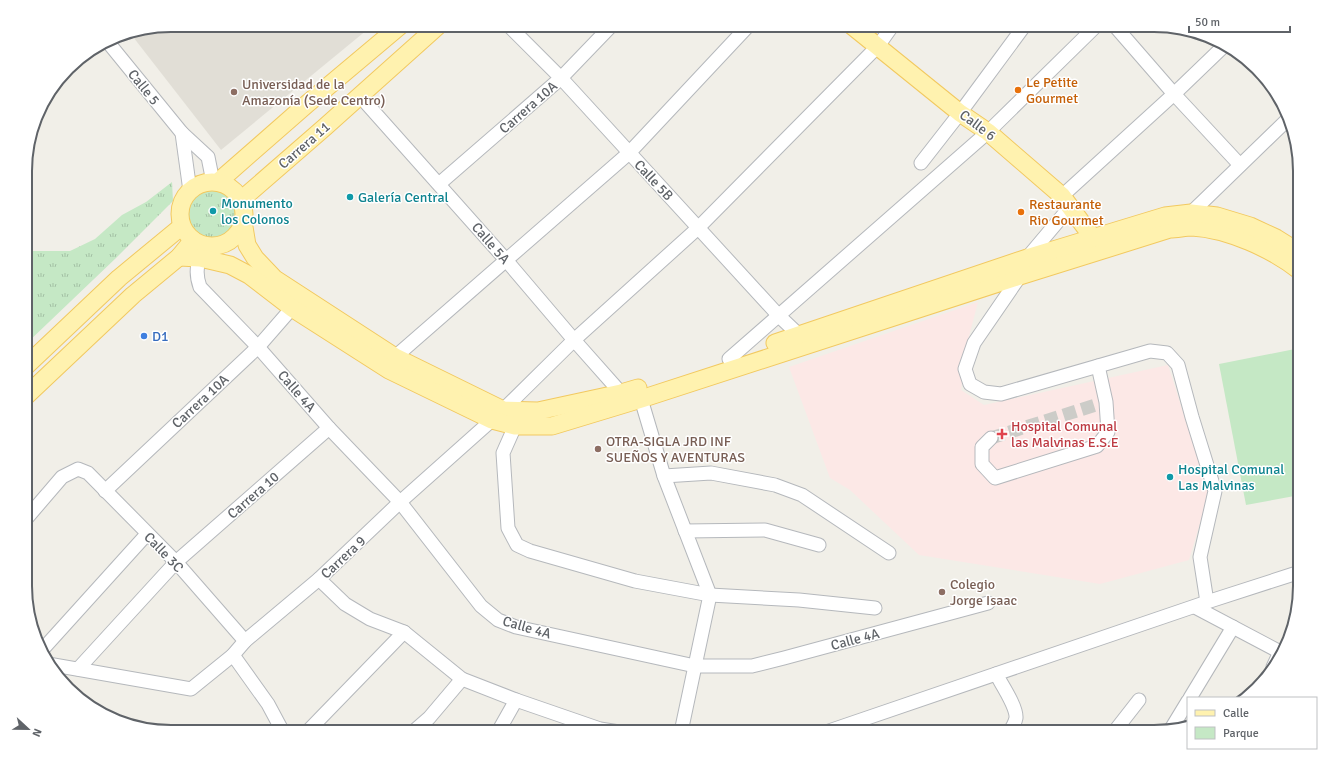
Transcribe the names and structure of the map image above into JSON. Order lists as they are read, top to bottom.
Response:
{
  "streets": {
    "main road": ["Calle 6", "Carrera 11"],
    "street": [
      "Calle 5",
      "Carrera 10A",
      "Calle 5B",
      "Calle 5A",
      "Calle 4A",
      "Carrera 10",
      "Calle 3C",
      "Carrera 9"
    ]
  },
  "crossings": [
    ["Calle 5", "Carrera 11"],
    ["Calle 5", "Calle 4A"],
    ["Carrera 10A", "Calle 5B"],
    ["Carrera 10A", "Calle 5A"],
    ["Carrera 10A", "Calle 4A"],
    ["Carrera 10A", "Calle 3C"],
    ["Calle 6", "Carrera 9"],
    ["Carrera 11", "Calle 5A"],
    ["Carrera 11", "Calle 4A"],
    ["Calle 5B", "Carrera 9"],
    ["Calle 5A", "Carrera 9"],
    ["Calle 4A", "Carrera 10"],
    ["Calle 4A", "Carrera 9"],
    ["Carrera 10", "Calle 3C"],
    ["Carrera 10", "Carrera 9"],
    ["Calle 3C", "Carrera 9"]
  ],
  "places": {
    "other": [
      "Le Petite Gourmet",
      "Universidad de la Amazonía (Sede Centro)",
      "Galería Central",
      "Monumento los Colonos",
      "Restaurante Rio Gourmet",
      "D1",
      "OTRA-SIGLA JRD INF SUEÑOS Y AVENTURAS",
      "Hospital Comunal Las Malvinas",
      "Colegio Jorge Isaac"
    ],
    "health": ["Hospital Comunal las Malvinas E.S.E"]
  },
  "legend": ["Calle", "Parque"],
  "scale_bar": "50 m",
  "north": "right"
}
